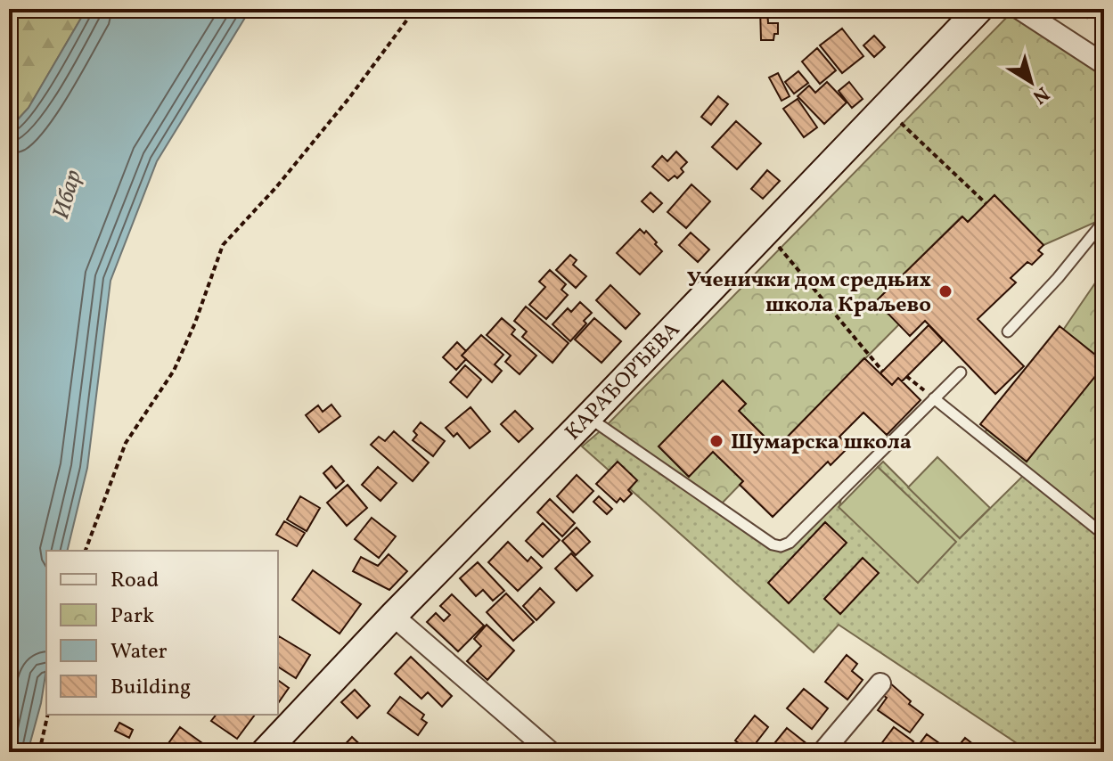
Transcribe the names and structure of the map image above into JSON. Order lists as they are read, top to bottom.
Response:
{
  "streets": {
    "street": ["КАРАЂОРЂЕВА"]
  },
  "water": ["Ибар"],
  "places": ["Ученички дом средњих школа Краљево", "Шумарска школа"],
  "legend": [
    "Road",
    "Park",
    "Water",
    "Building"
  ],
  "north": "bottom right"
}
